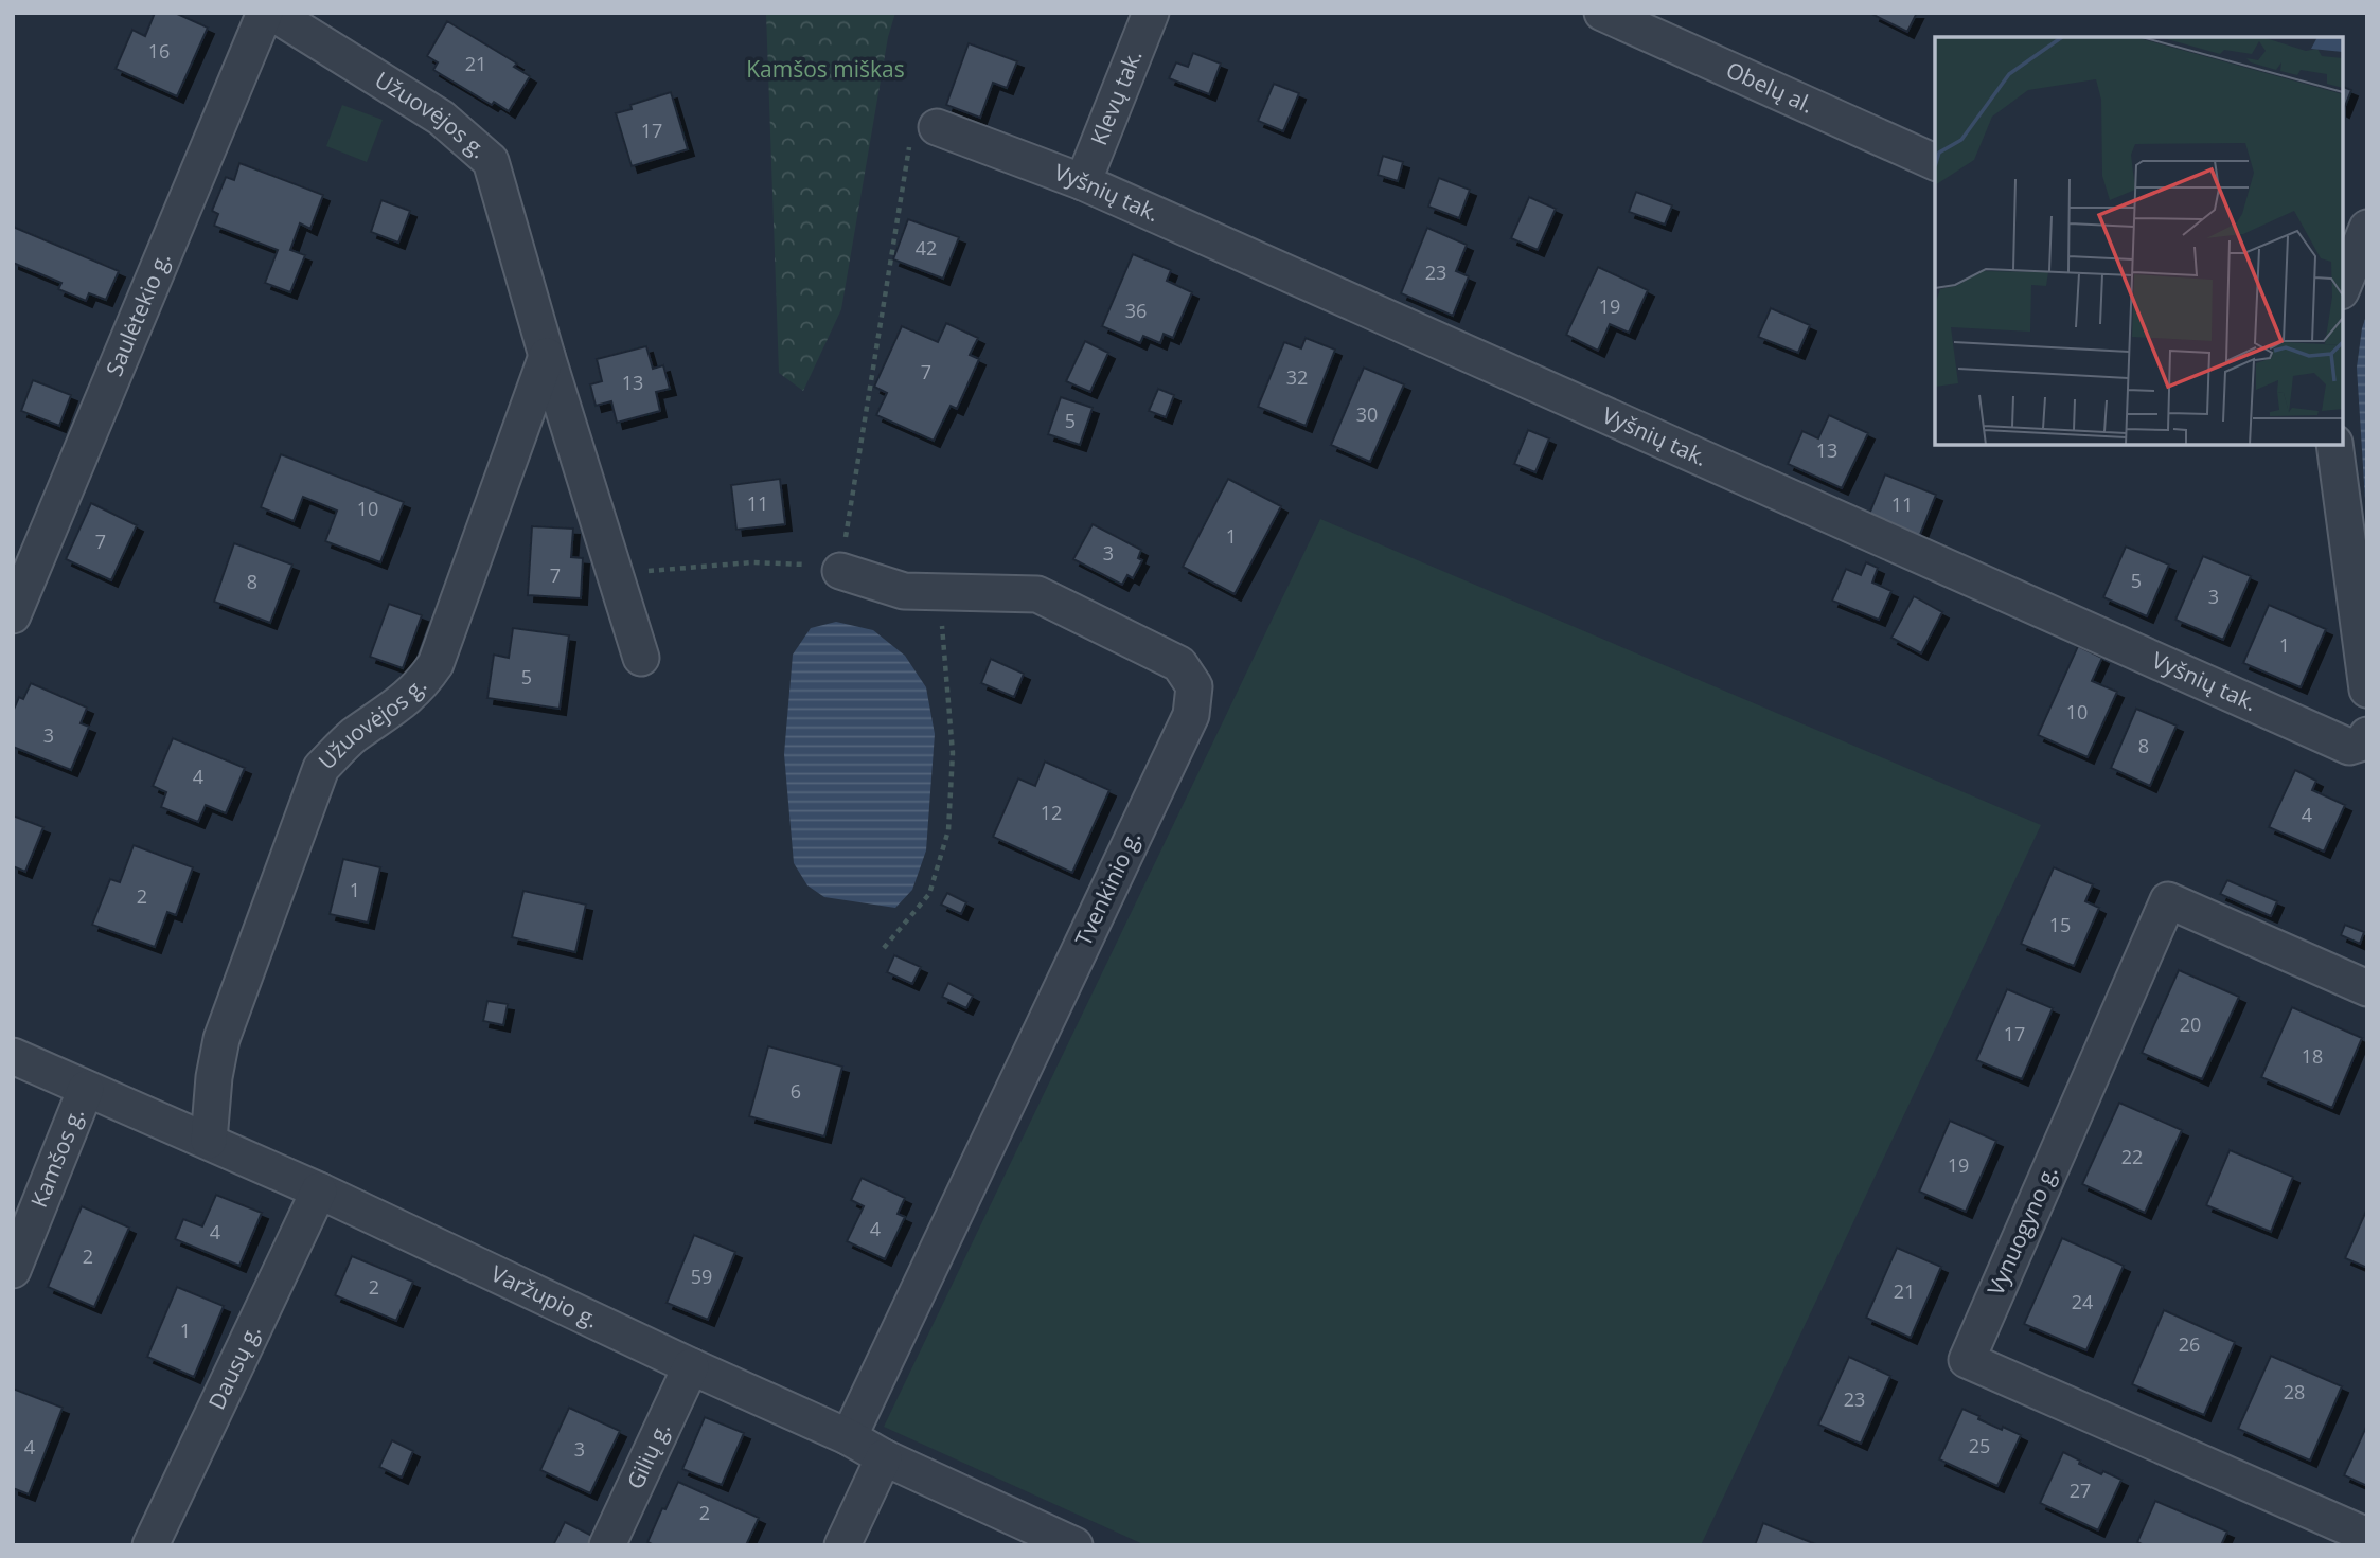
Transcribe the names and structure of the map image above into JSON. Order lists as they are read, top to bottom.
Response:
{
  "streets": {
    "street": [
      "Obelų al.",
      "Klevų tak.",
      "Užuovėjos g.",
      "Vyšnių tak.",
      "Saulėtekio g.",
      "Tvenkinio g.",
      "Kamšos g.",
      "Vynuogyno g.",
      "Varžupio g.",
      "Dausų g.",
      "Gilių g."
    ]
  },
  "crossings": [
    ["Klevų tak.", "Vyšnių tak."],
    ["Užuovėjos g.", "Varžupio g."],
    ["Tvenkinio g.", "Varžupio g."],
    ["Kamšos g.", "Varžupio g."],
    ["Varžupio g.", "Dausų g."],
    ["Varžupio g.", "Gilių g."]
  ],
  "parks": ["Kamšos miškas"],
  "house_numbers": [
    "16",
    "21",
    "17",
    "42",
    "23",
    "19",
    "36",
    "7",
    "32",
    "13",
    "30",
    "5",
    "13",
    "11",
    "11",
    "10",
    "1",
    "7",
    "3",
    "7",
    "5",
    "8",
    "3",
    "1",
    "5",
    "10",
    "3",
    "8",
    "4",
    "12",
    "4",
    "1",
    "2",
    "15",
    "20",
    "17",
    "18",
    "6",
    "22",
    "19",
    "4",
    "4",
    "2",
    "59",
    "2",
    "21",
    "24",
    "1",
    "26",
    "28",
    "23",
    "25",
    "4",
    "3",
    "27",
    "2"
  ]
}
